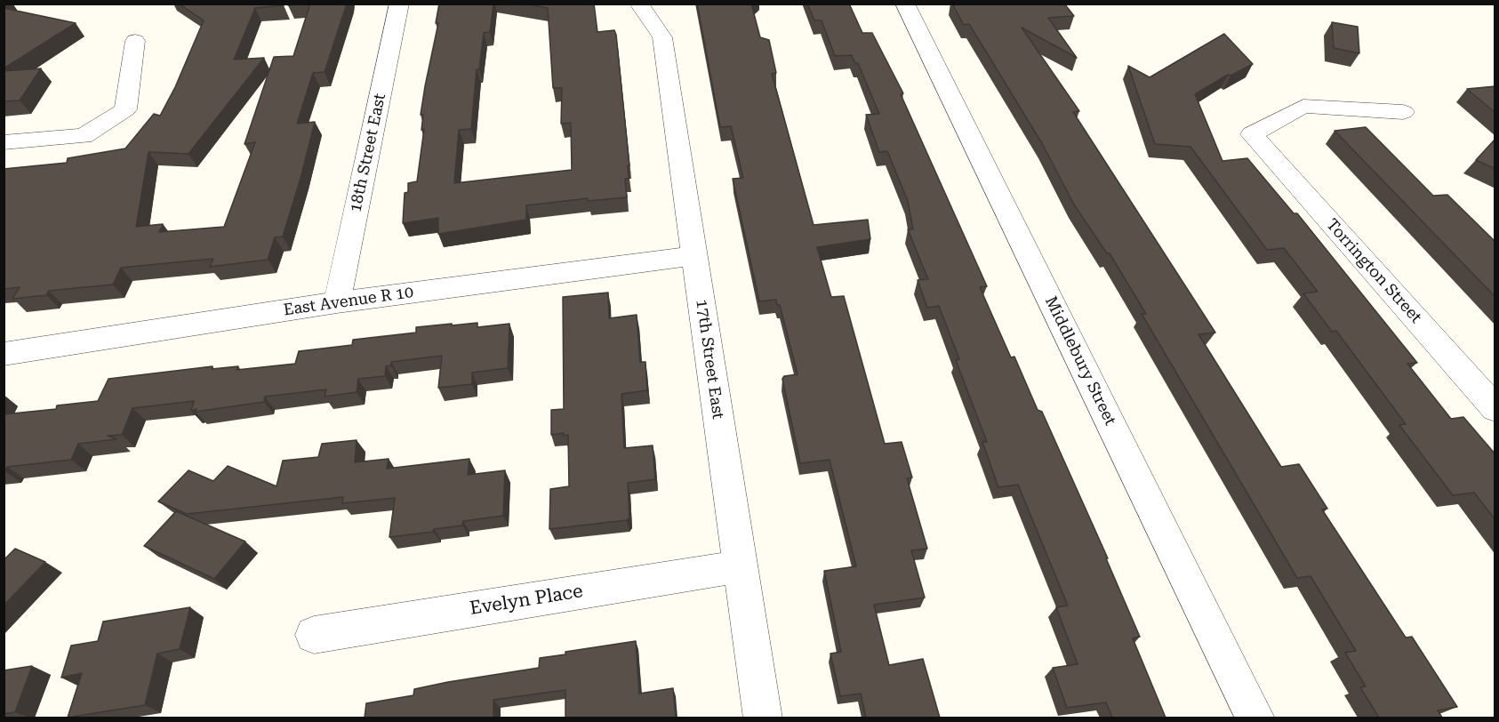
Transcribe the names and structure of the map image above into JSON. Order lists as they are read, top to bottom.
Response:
{
  "streets": {
    "street": [
      "18th Street East",
      "Torrington Street",
      "East Avenue R 10",
      "17th Street East",
      "Middlebury Street",
      "Evelyn Place"
    ]
  },
  "crossings": [
    ["18th Street East", "East Avenue R 10"],
    ["East Avenue R 10", "17th Street East"],
    ["17th Street East", "Evelyn Place"]
  ]
}
